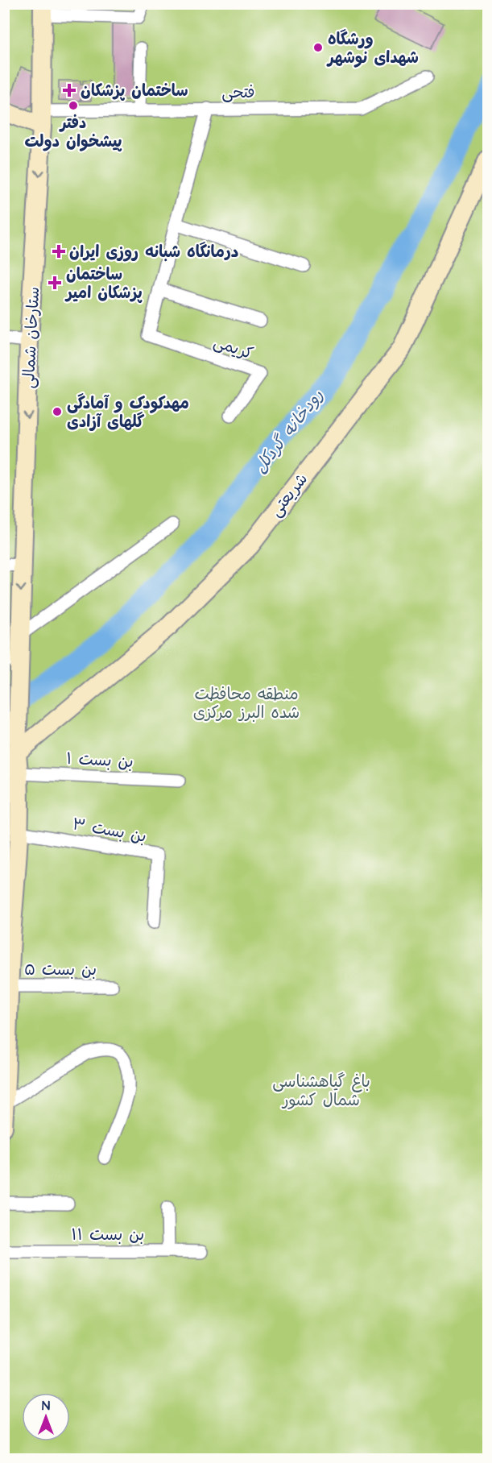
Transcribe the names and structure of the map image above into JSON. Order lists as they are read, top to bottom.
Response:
{
  "streets": {
    "main road": ["ستارخان شمالی", "شریعتی"],
    "street": [
      "فتحی",
      "کریمی",
      "بن بست ۱",
      "بن بست ۳",
      "بن بست ۵",
      "بن بست ۱۱"
    ]
  },
  "crossings": [
    ["فتحی", "ستارخان شمالی"],
    ["ستارخان شمالی", "شریعتی"],
    ["ستارخان شمالی", "بن بست ۱"],
    ["ستارخان شمالی", "بن بست ۳"],
    ["ستارخان شمالی", "بن بست ۵"],
    ["شریعتی", "بن بست ۱"]
  ],
  "one_way": ["ستارخان شمالی"],
  "water": ["رودخانه گردکل"],
  "parks": ["منطقه محافظت شده البرز مرکزی", "باغ گیاهشناسی شمال کشور"],
  "places": {
    "other": ["ورشگاه شهدای نوشهر", "دفتر پیشخوان دولت", "مهدکودک و آمادگی گلهای آزادی"],
    "health": ["ساختمان پزشکان", "درمانگاه شبانه روزی ایران", "ساختمان پزشکان امیر"]
  },
  "north": "top"
}
